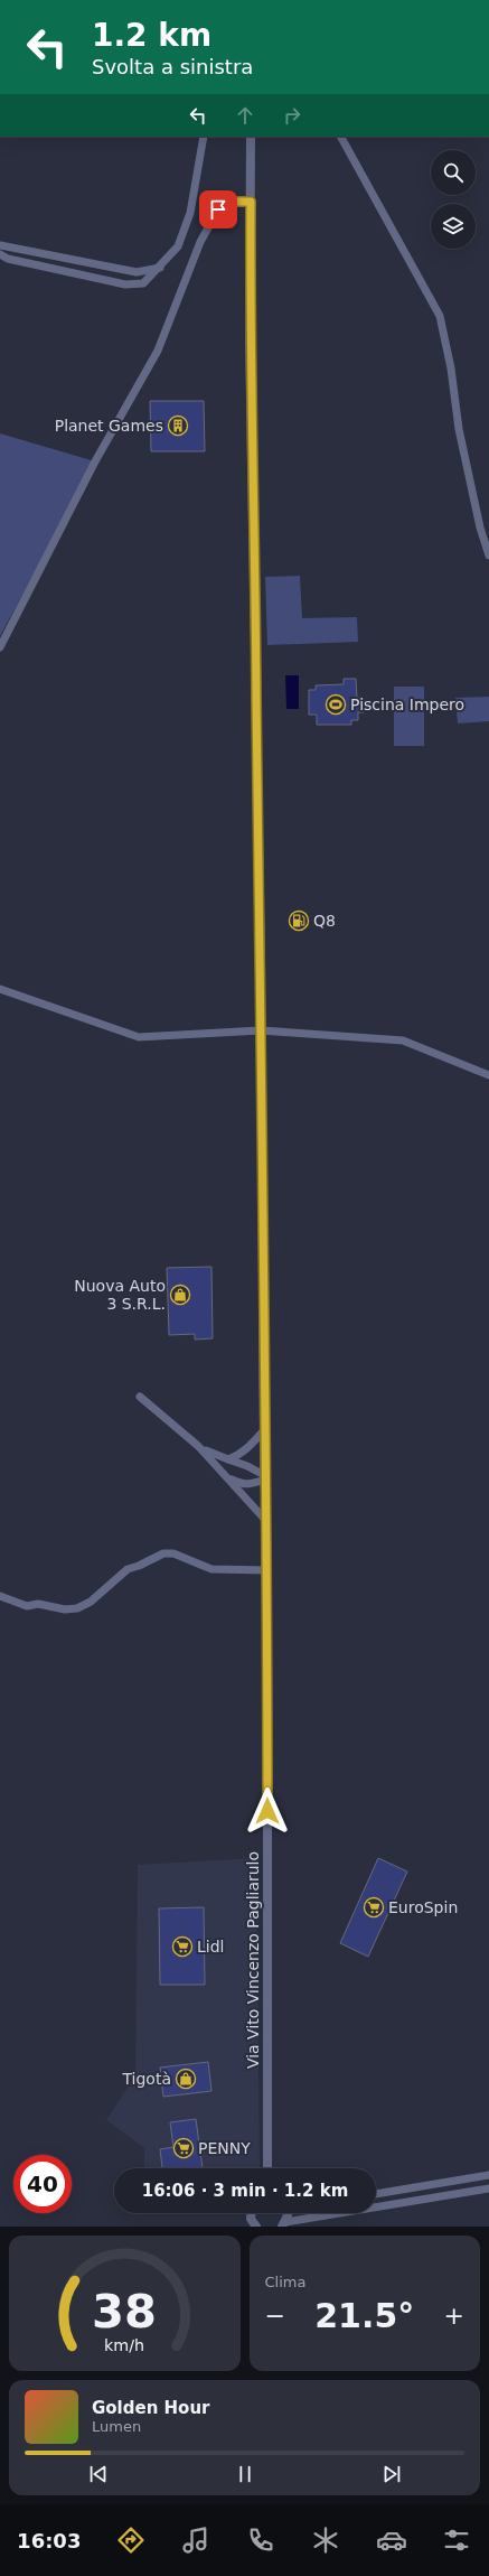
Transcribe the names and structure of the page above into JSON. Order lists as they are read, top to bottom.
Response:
{
  "streets": {
    "street": ["Via Vito Vincenzo Pagliarulo"]
  },
  "places": {
    "building": ["Planet Games"],
    "sports": ["Piscina Impero"],
    "fuel station": ["Q8"],
    "shop": ["Nuova Auto 3 S.R.L.", "Tigotà"],
    "supermarket": ["EuroSpin", "Lidl", "PENNY"]
  },
  "page": {
    "turn": ["1.2 km", "Svolta a sinistra"],
    "limit": "40",
    "trip": "16:06 · 3 min · 1.2 km",
    "tile": "Clima",
    "heat": ["−", "21.5°", "+"],
    "song": ["Golden Hour", "Lumen"],
    "tabs": "16:03",
    "gauge": ["38", "km/h"]
  }
}
